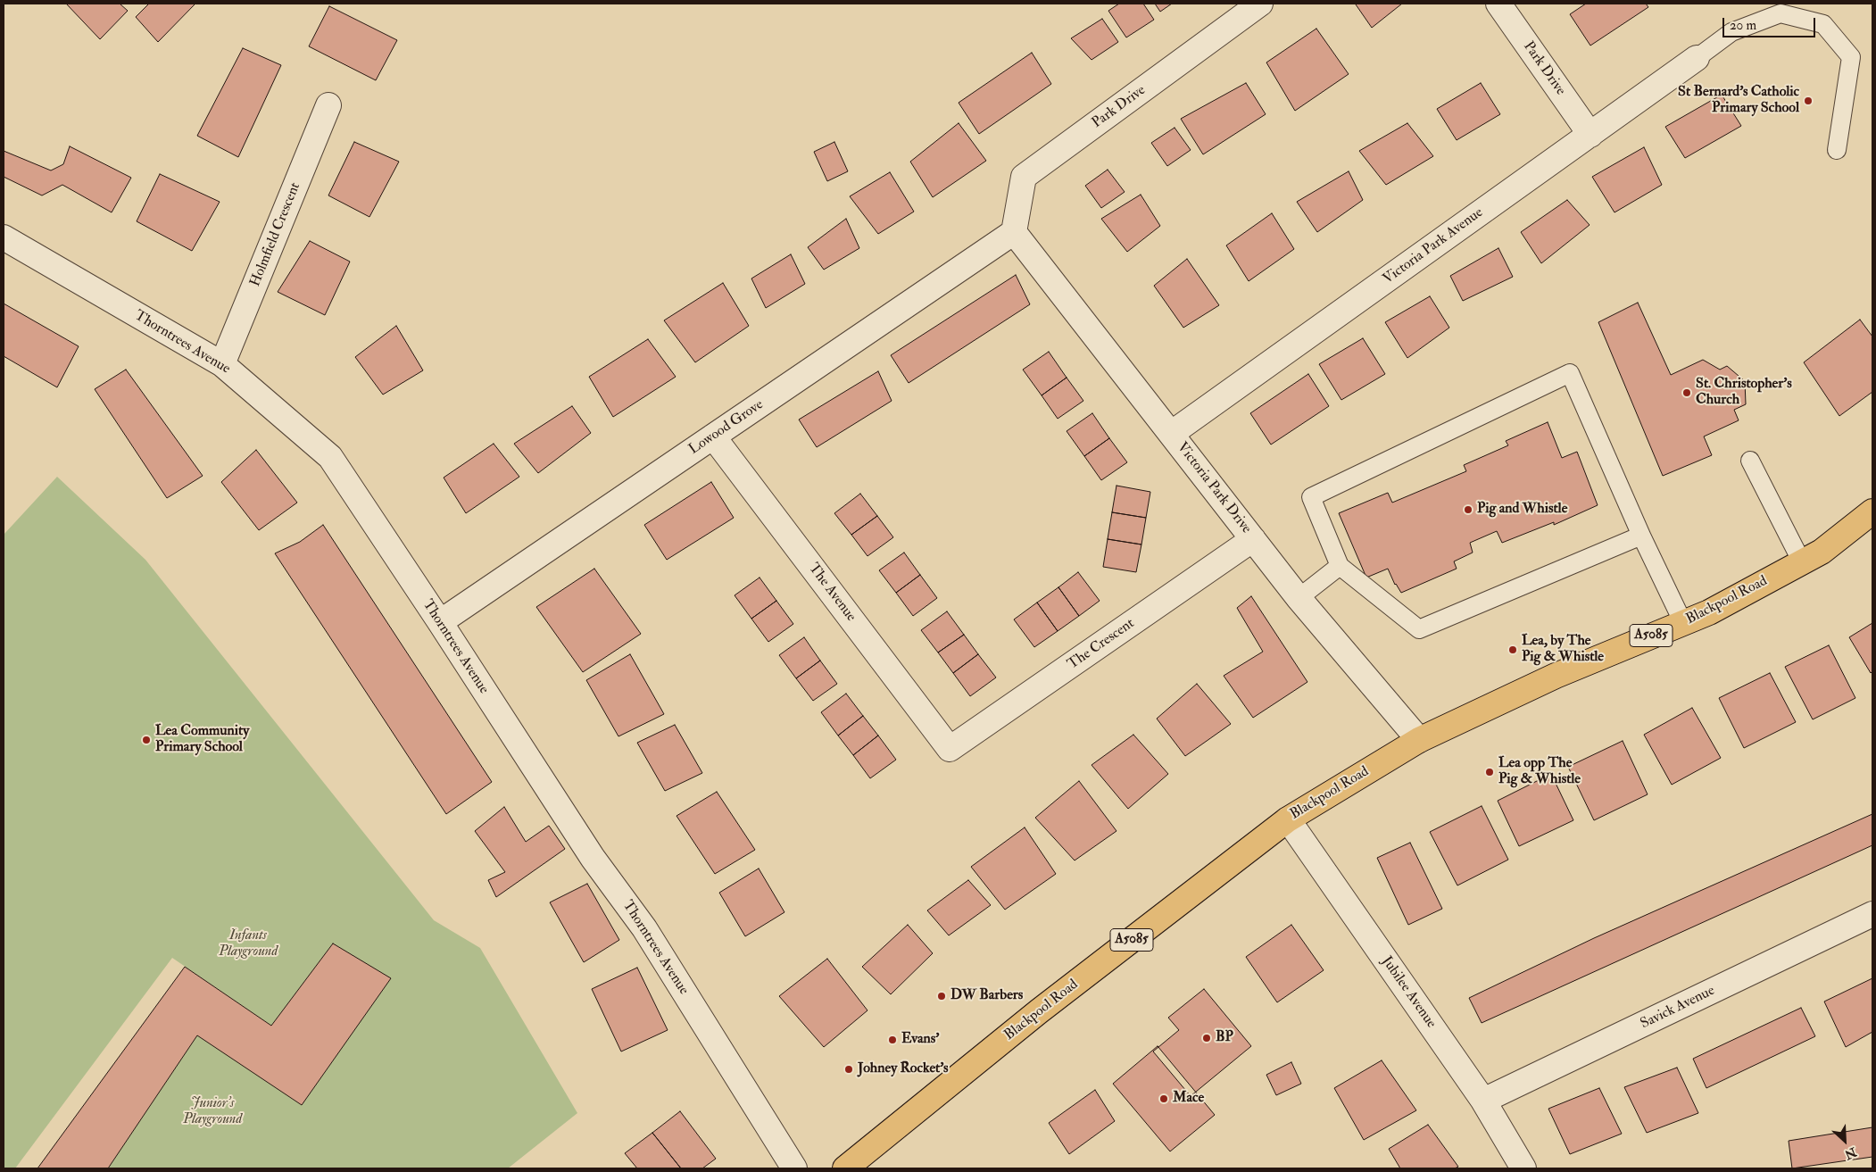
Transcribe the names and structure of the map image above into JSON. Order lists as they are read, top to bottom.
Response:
{
  "streets": {
    "highway": ["Blackpool Road", "A5085"],
    "street": [
      "Park Drive",
      "Holmfield Crescent",
      "Victoria Park Avenue",
      "Thorntrees Avenue",
      "Lowood Grove",
      "Victoria Park Drive",
      "The Avenue",
      "The Crescent",
      "Jubilee Avenue",
      "Savick Avenue"
    ]
  },
  "crossings": [
    ["Park Drive", "Victoria Park Avenue"],
    ["Park Drive", "Lowood Grove"],
    ["Park Drive", "Victoria Park Drive"],
    ["Holmfield Crescent", "Thorntrees Avenue"],
    ["Victoria Park Avenue", "Victoria Park Drive"],
    ["Thorntrees Avenue", "Lowood Grove"],
    ["Lowood Grove", "Victoria Park Drive"],
    ["Lowood Grove", "The Avenue"],
    ["Victoria Park Drive", "Blackpool Road"],
    ["Victoria Park Drive", "The Crescent"],
    ["The Avenue", "The Crescent"],
    ["Blackpool Road", "Jubilee Avenue"],
    ["Jubilee Avenue", "Savick Avenue"]
  ],
  "parks": ["Infants Playground", "Junior's Playground"],
  "places": [
    "St Bernard's Catholic Primary School",
    "St. Christopher's Church",
    "Pig and Whistle",
    "Lea, by The Pig & Whistle",
    "Lea Community Primary School",
    "Lea opp The Pig & Whistle",
    "DW Barbers",
    "BP",
    "Evans'",
    "Johney Rocket's",
    "Mace"
  ],
  "scale_bar": "20 m",
  "north": "bottom right"
}
